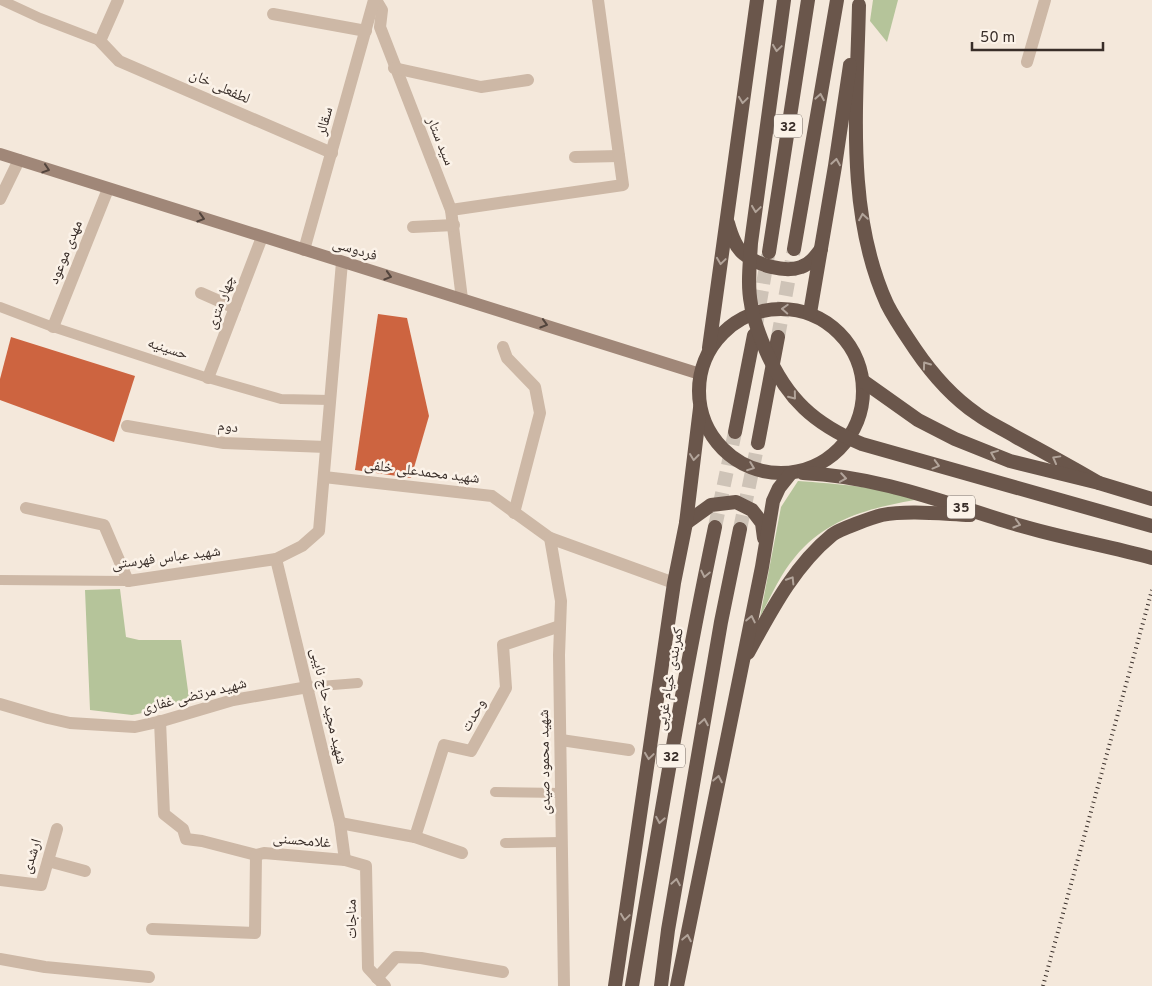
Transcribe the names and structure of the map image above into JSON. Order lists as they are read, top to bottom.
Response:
{
  "streets": {
    "highway": ["32", "35", "کمربندی خیام غربی"],
    "main road": ["فردوسی"],
    "street": [
      "لطفعلی خان",
      "سقالر",
      "سید ستار",
      "مهدی موعود",
      "چهار متری",
      "دوم",
      "شهید محمدعلی خلفی",
      "شهید عباس فهرستی",
      "شهید مرتضی غفاری",
      "شهید مجید حاج نایبی",
      "وحدت",
      "شهید محمود صیدی",
      "غلامحسنی",
      "ارشدی",
      "مناجات"
    ],
    "lane": ["حسینیه"]
  },
  "crossings": [
    ["لطفعلی خان", "سقالر"],
    ["سقالر", "سید ستار"],
    ["سقالر", "فردوسی"],
    ["سید ستار", "فردوسی"],
    ["فردوسی", "مهدی موعود"],
    ["فردوسی", "چهار متری"],
    ["فردوسی", "35"],
    ["مهدی موعود", "حسینیه"],
    ["چهار متری", "حسینیه"],
    ["شهید محمدعلی خلفی", "شهید محمود صیدی"],
    ["شهید عباس فهرستی", "شهید مجید حاج نایبی"],
    ["شهید مرتضی غفاری", "شهید مجید حاج نایبی"],
    ["شهید مرتضی غفاری", "غلامحسنی"],
    ["شهید مجید حاج نایبی", "غلامحسنی"],
    ["شهید مجید حاج نایبی", "مناجات"],
    ["وحدت", "شهید محمود صیدی"],
    ["غلامحسنی", "مناجات"]
  ],
  "one_way": ["فردوسی"],
  "scale_bar": "50 m"
}
